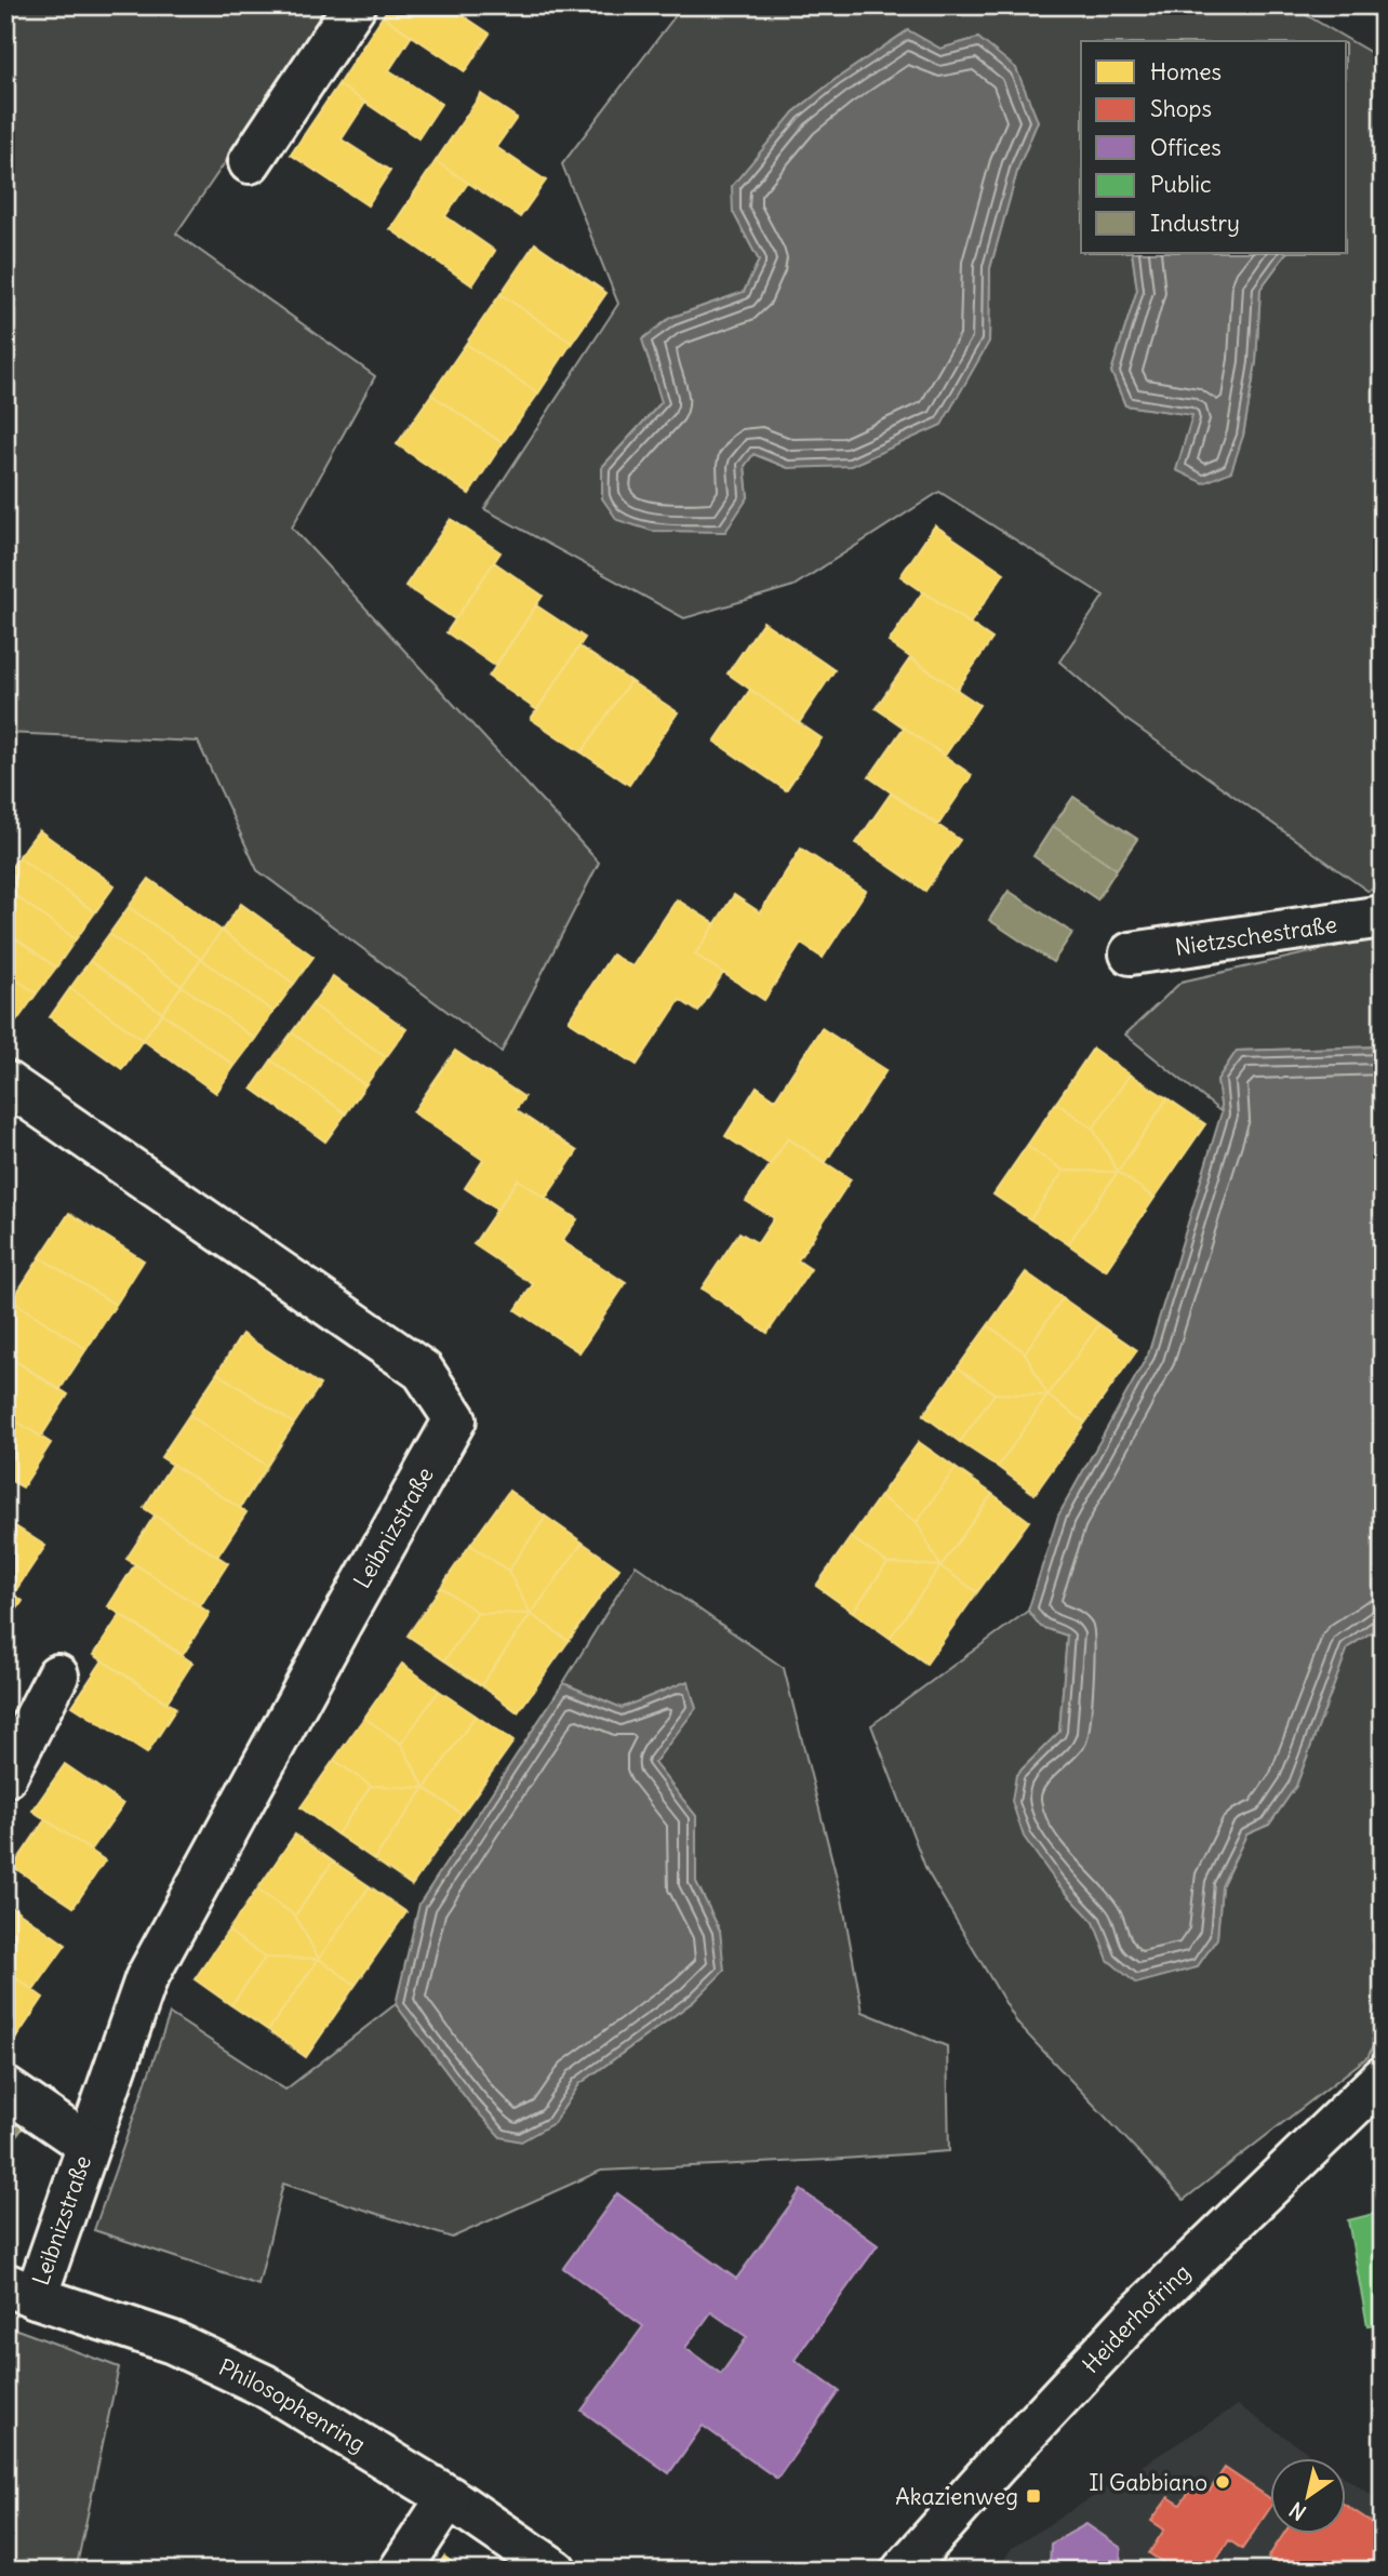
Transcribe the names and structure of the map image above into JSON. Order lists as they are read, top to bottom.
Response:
{
  "streets": {
    "street": [
      "Nietzschestraße",
      "Leibnizstraße",
      "Heiderhofring",
      "Philosophenring"
    ]
  },
  "crossings": [
    ["Leibnizstraße", "Philosophenring"]
  ],
  "places": {
    "other": ["Il Gabbiano"],
    "transit": ["Akazienweg"]
  },
  "legend": [
    "Homes",
    "Shops",
    "Offices",
    "Public",
    "Industry"
  ],
  "north": "bottom left"
}
